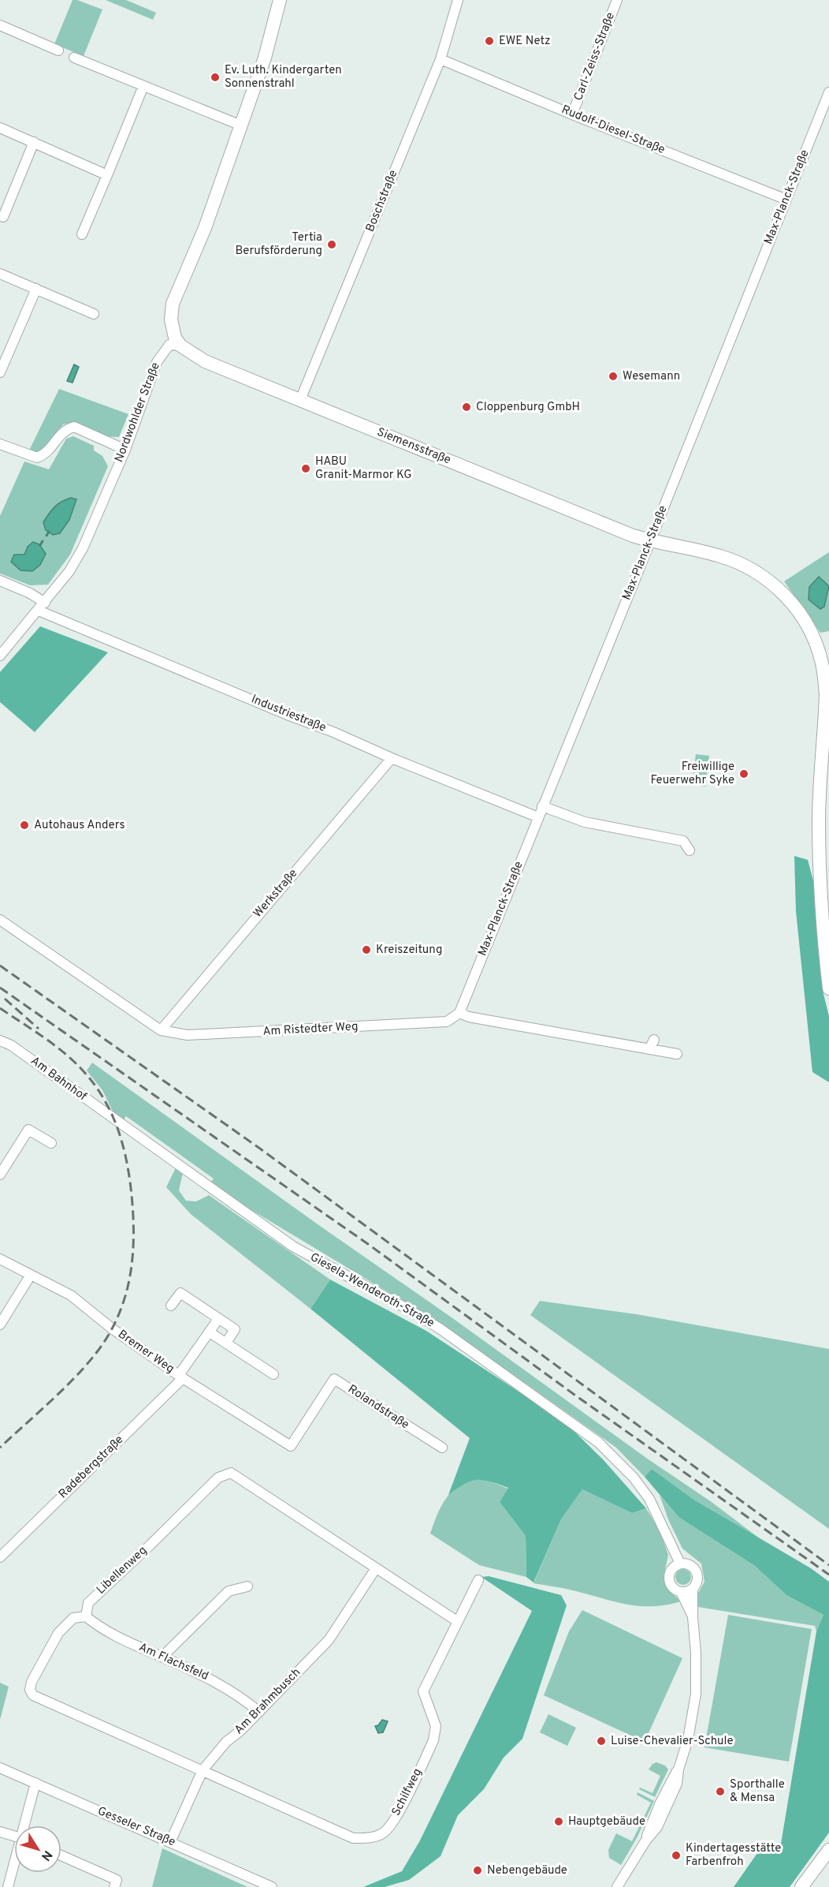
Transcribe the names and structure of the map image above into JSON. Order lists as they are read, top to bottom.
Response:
{
  "streets": {
    "main road": ["Siemensstraße"],
    "street": [
      "Carl-Zeiss-Straße",
      "Rudolf-Diesel-Straße",
      "Max-Planck-Straße",
      "Boschstraße",
      "Nordwohlder Straße",
      "Industriestraße",
      "Werkstraße",
      "Am Ristedter Weg",
      "Am Bahnhof",
      "Giesela-Wenderoth-Straße",
      "Bremer Weg",
      "Rolandstraße",
      "Radebergstraße",
      "Libellenweg",
      "Am Flachsfeld",
      "Am Brahmbusch",
      "Schilfweg",
      "Gesseler Straße"
    ]
  },
  "crossings": [
    ["Carl-Zeiss-Straße", "Rudolf-Diesel-Straße"],
    ["Rudolf-Diesel-Straße", "Max-Planck-Straße"],
    ["Rudolf-Diesel-Straße", "Boschstraße"],
    ["Max-Planck-Straße", "Siemensstraße"],
    ["Max-Planck-Straße", "Industriestraße"],
    ["Max-Planck-Straße", "Am Ristedter Weg"],
    ["Boschstraße", "Siemensstraße"],
    ["Nordwohlder Straße", "Siemensstraße"],
    ["Nordwohlder Straße", "Industriestraße"],
    ["Industriestraße", "Werkstraße"],
    ["Werkstraße", "Am Ristedter Weg"],
    ["Am Bahnhof", "Giesela-Wenderoth-Straße"],
    ["Bremer Weg", "Rolandstraße"],
    ["Bremer Weg", "Radebergstraße"],
    ["Libellenweg", "Am Flachsfeld"],
    ["Libellenweg", "Am Brahmbusch"],
    ["Am Flachsfeld", "Am Brahmbusch"],
    ["Am Brahmbusch", "Schilfweg"],
    ["Am Brahmbusch", "Gesseler Straße"]
  ],
  "places": [
    "EWE Netz",
    "Ev. Luth. Kindergarten Sonnenstrahl",
    "Tertia Berufsförderung",
    "Wesemann",
    "Cloppenburg GmbH",
    "HABU Granit-Marmor KG",
    "Freiwillige Feuerwehr Syke",
    "Autohaus Anders",
    "Kreiszeitung",
    "Luise-Chevalier-Schule",
    "Sporthalle & Mensa",
    "Hauptgebäude",
    "Kindertagesstätte Farbenfroh",
    "Nebengebäude"
  ],
  "north": "bottom right"
}
